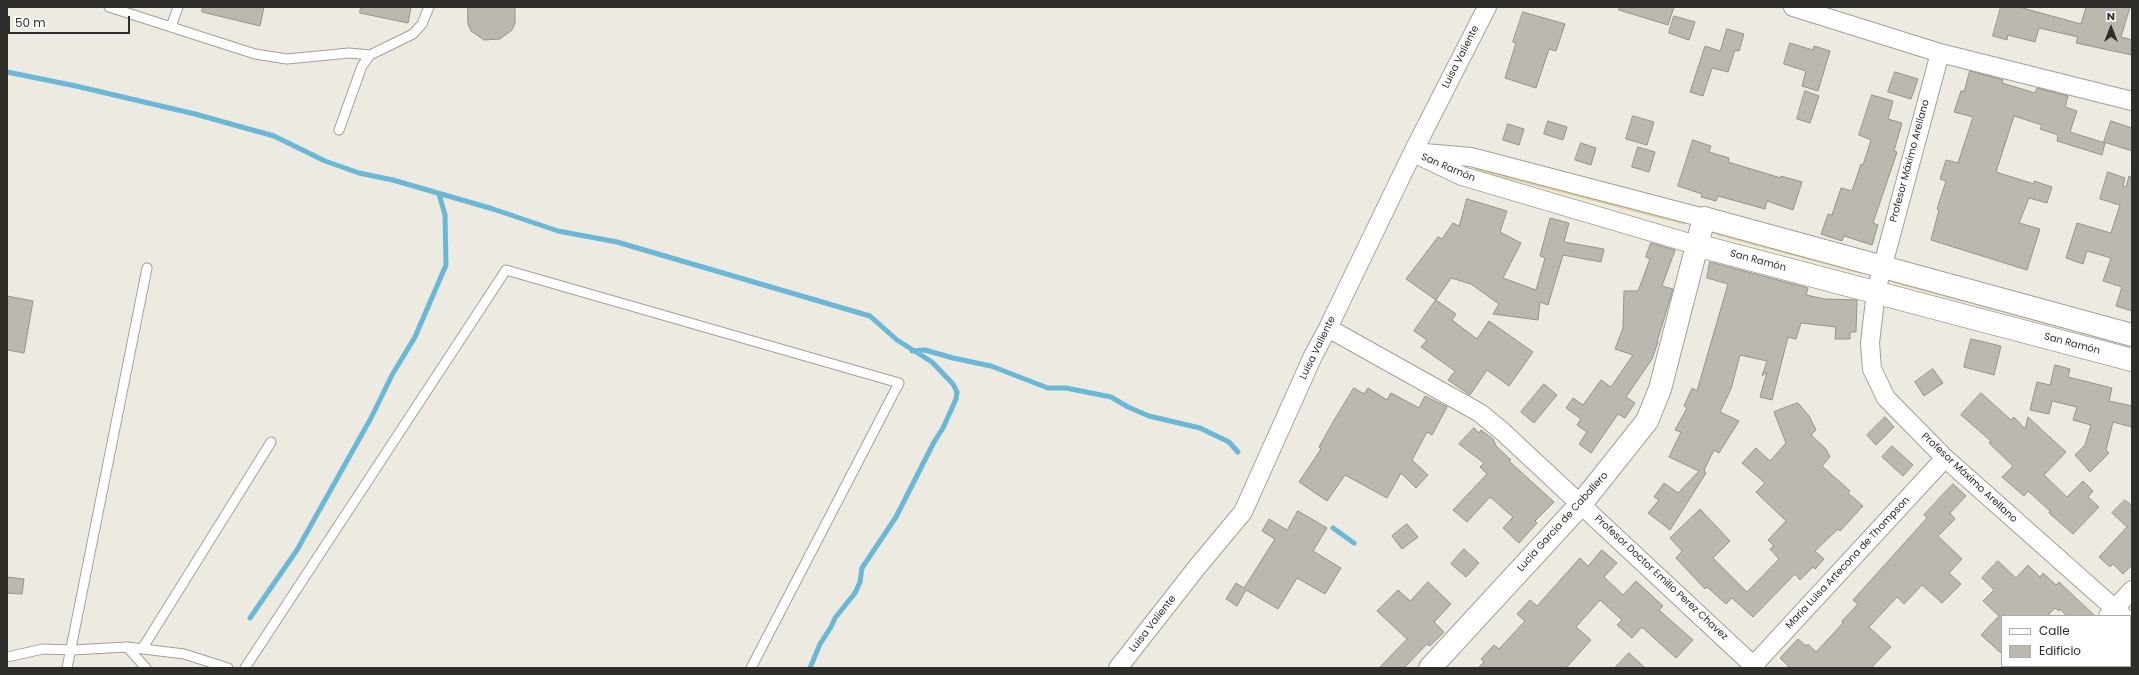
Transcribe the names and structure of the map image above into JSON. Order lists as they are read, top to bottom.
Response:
{
  "streets": {
    "street": [
      "Luisa Valiente",
      "Profesor Máximo Arellano",
      "San Ramón",
      "Lucia Garcia de Caballero",
      "Maria Luisa Artecona de Thompson",
      "Profesor Doctor Emilio Perez Chavez"
    ]
  },
  "crossings": [
    ["Luisa Valiente", "San Ramón"],
    ["Luisa Valiente", "Profesor Doctor Emilio Perez Chavez"],
    ["Profesor Máximo Arellano", "San Ramón"],
    ["Profesor Máximo Arellano", "Maria Luisa Artecona de Thompson"],
    ["San Ramón", "Lucia Garcia de Caballero"],
    ["Lucia Garcia de Caballero", "Profesor Doctor Emilio Perez Chavez"],
    ["Maria Luisa Artecona de Thompson", "Profesor Doctor Emilio Perez Chavez"]
  ],
  "legend": ["Calle", "Edificio"],
  "scale_bar": "50 m",
  "north": "top"
}
